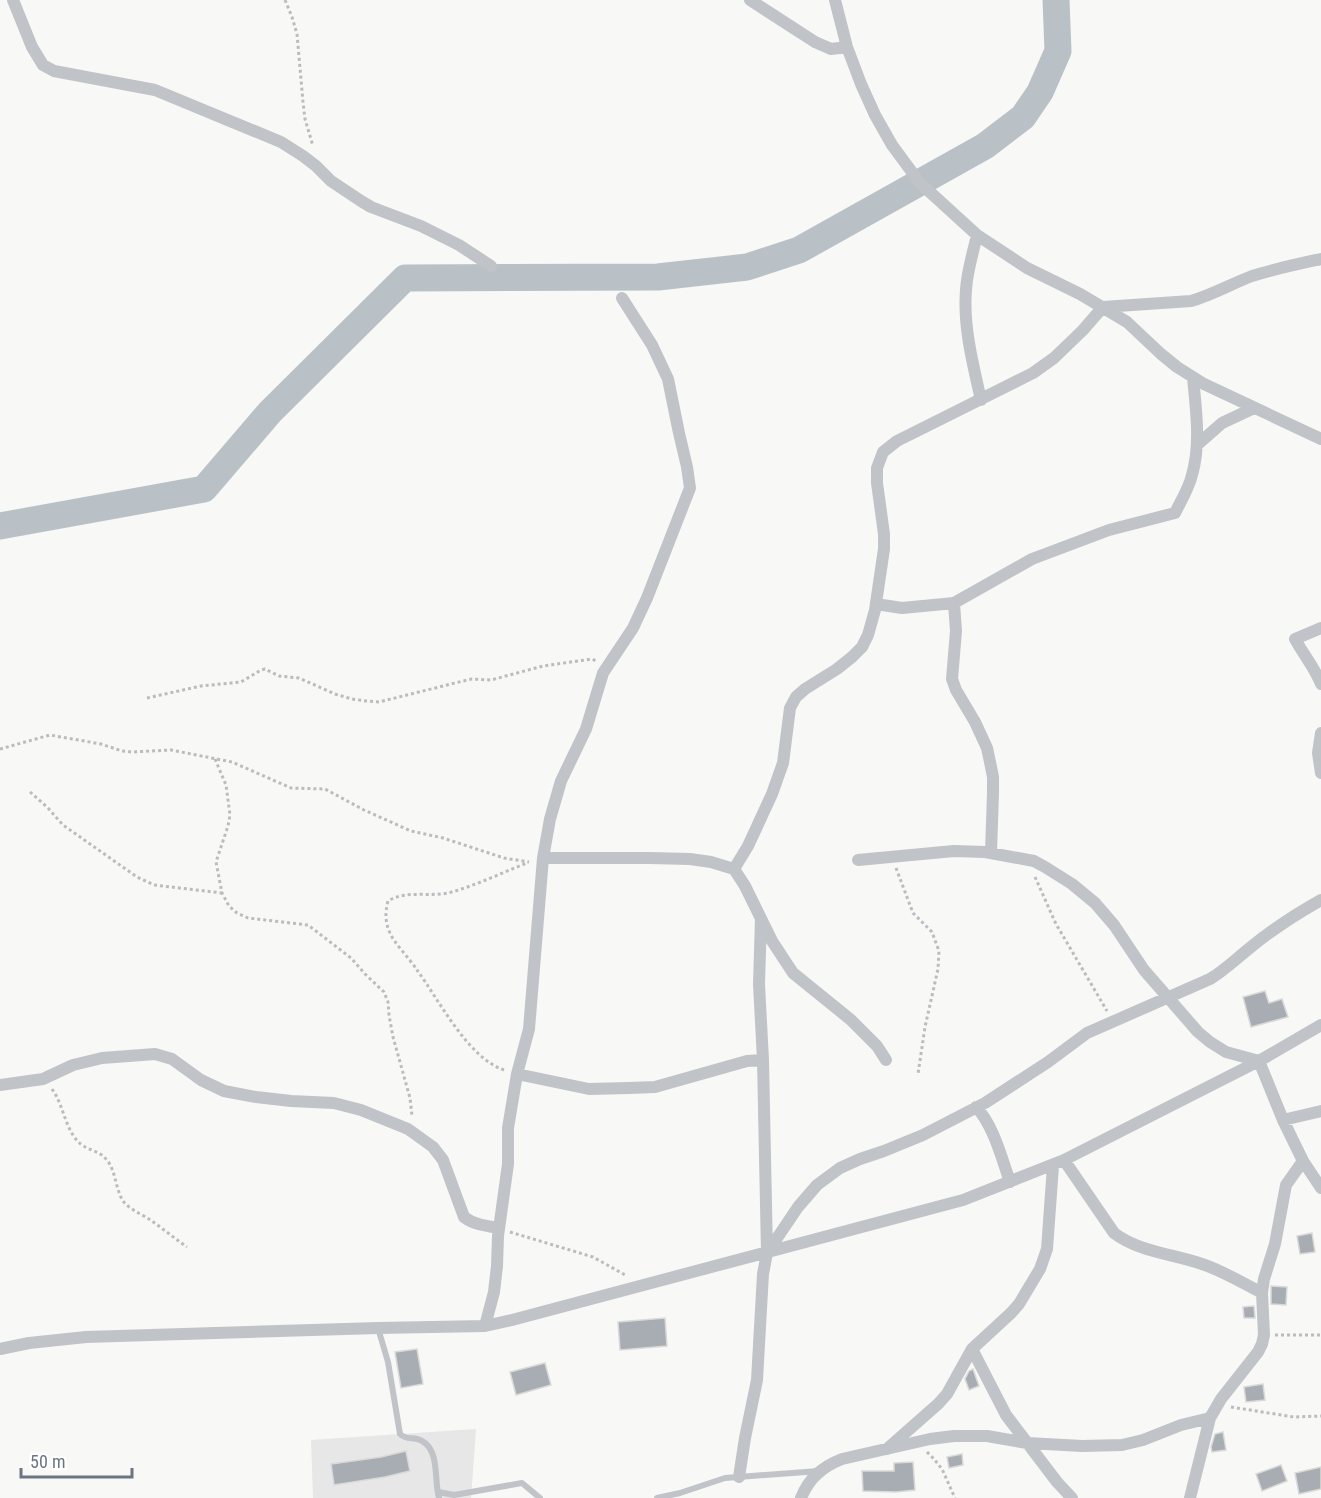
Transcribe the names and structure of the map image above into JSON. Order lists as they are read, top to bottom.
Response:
{
  "scale_bar": "50 m"
}
